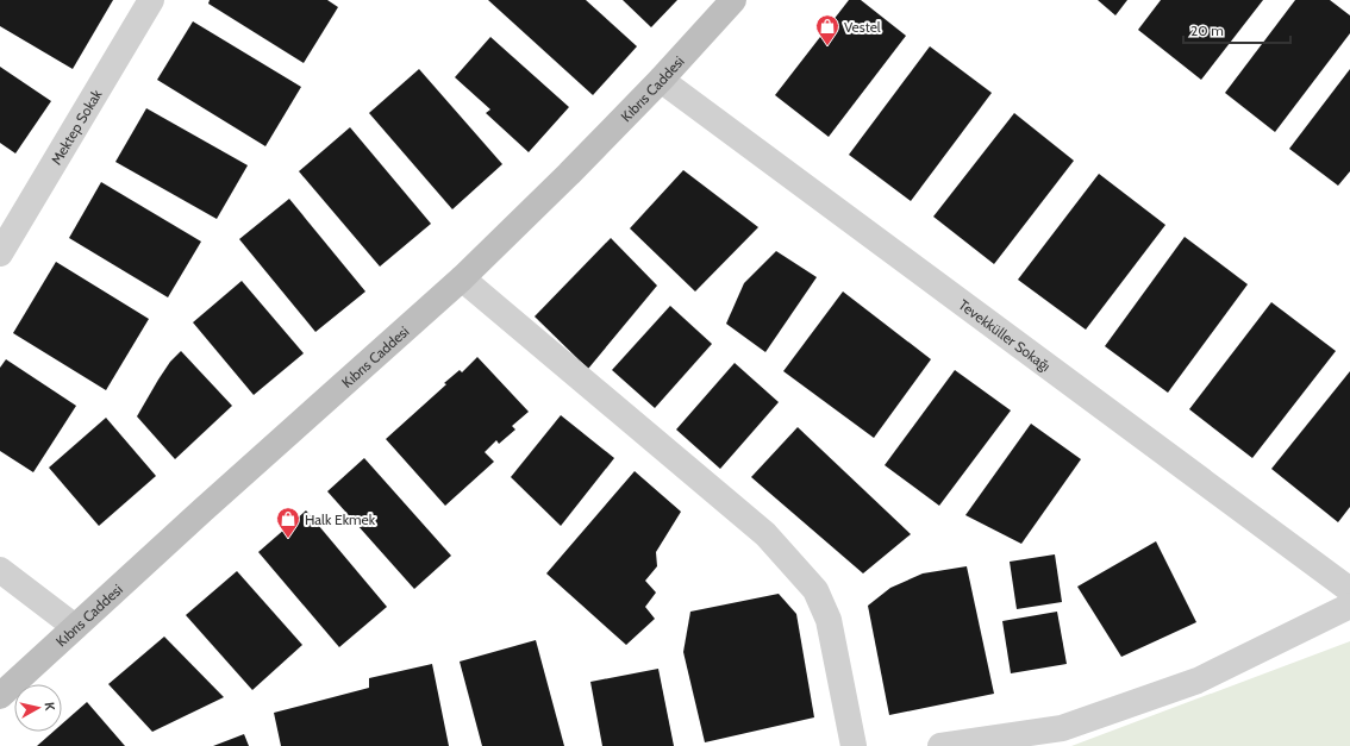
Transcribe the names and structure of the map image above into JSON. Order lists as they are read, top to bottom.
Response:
{
  "streets": {
    "main road": ["Kıbrıs Caddesi"],
    "street": ["Mektep Sokak", "Tevekküller Sokağı"]
  },
  "crossings": [
    ["Kıbrıs Caddesi", "Tevekküller Sokağı"]
  ],
  "places": {
    "shop": ["Vestel", "Halk Ekmek"]
  },
  "scale_bar": "20 m",
  "north": "right"
}
